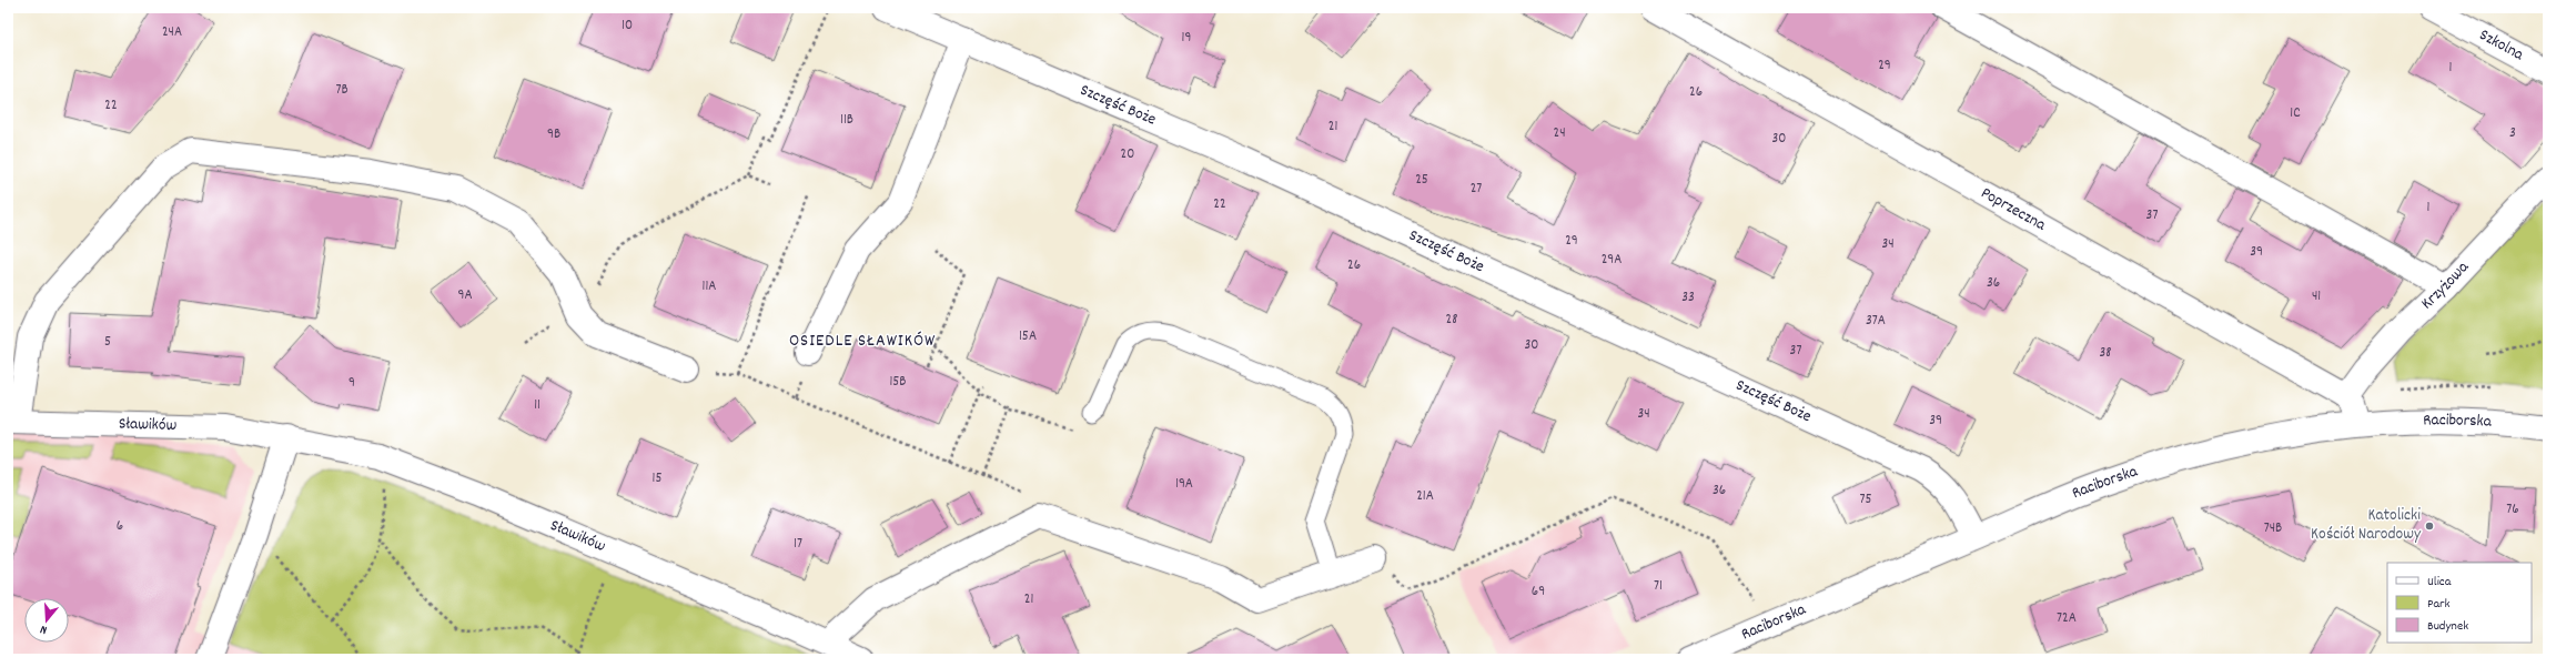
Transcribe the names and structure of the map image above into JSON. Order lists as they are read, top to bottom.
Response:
{
  "streets": {
    "street": [
      "Szkolna",
      "Szczęść Boże",
      "Poprzeczna",
      "Krzyżowa",
      "Raciborska",
      "Sławików"
    ]
  },
  "crossings": [
    ["Szczęść Boże", "Raciborska"],
    ["Poprzeczna", "Krzyżowa"]
  ],
  "districts": ["OSIEDLE SŁAWIKÓW"],
  "places": ["Katolicki Kościół Narodowy"],
  "house_numbers": [
    "10",
    "24A",
    "19",
    "29",
    "1",
    "7B",
    "26",
    "22",
    "1C",
    "11B",
    "21",
    "24",
    "3",
    "9B",
    "30",
    "20",
    "25",
    "27",
    "22",
    "1",
    "37",
    "29",
    "34",
    "39",
    "29A",
    "26",
    "36",
    "11A",
    "9A",
    "41",
    "33",
    "28",
    "37A",
    "15A",
    "5",
    "30",
    "37",
    "38",
    "15B",
    "9",
    "11",
    "34",
    "39",
    "15",
    "19A",
    "36",
    "21A",
    "75",
    "76",
    "6",
    "74B",
    "17",
    "71",
    "69",
    "21",
    "72A"
  ],
  "legend": ["Ulica", "Park", "Budynek"],
  "north": "bottom"
}
